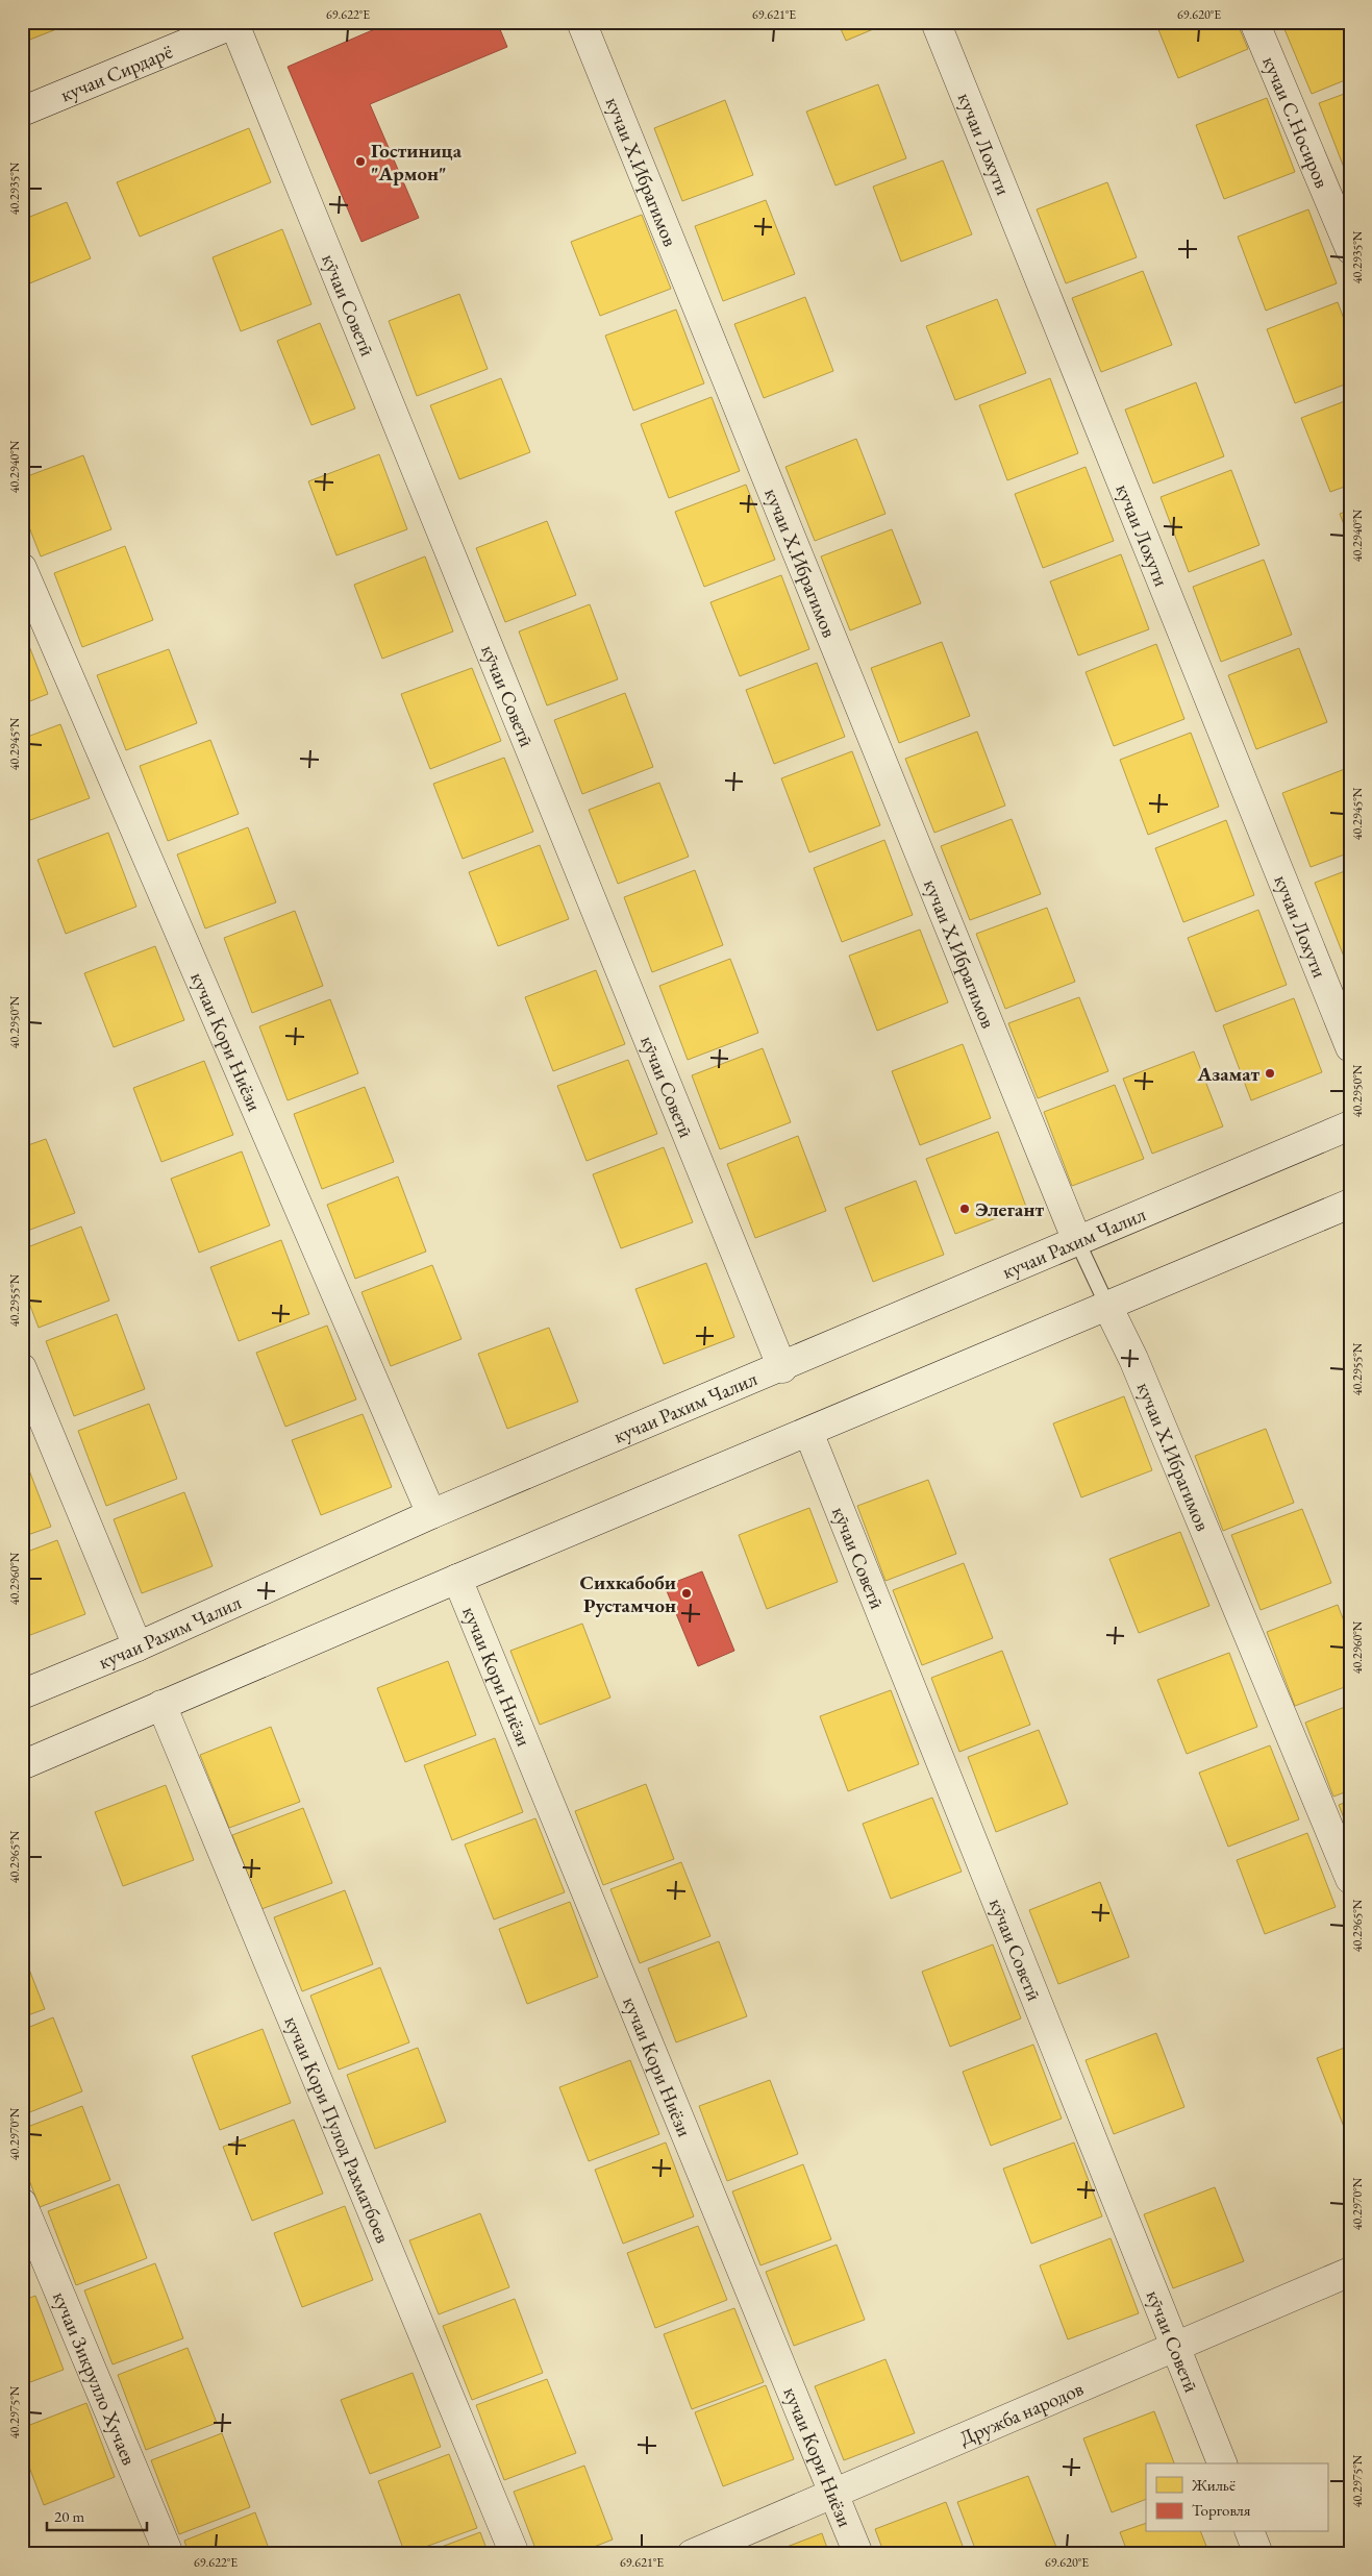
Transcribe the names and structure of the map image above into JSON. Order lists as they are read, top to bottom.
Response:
{
  "streets": {
    "street": [
      "кучаи Сирдарё",
      "кучаи С.Носиров",
      "кучаи Лохути",
      "кучаи Х.Ибрагимов",
      "кӯчаи Советӣ",
      "кучаи Кори Ниёзи",
      "кучаи Рахим Чалил",
      "кучаи Кори Пулод Рахматбоев",
      "кучаи Зикрулло Хучаев",
      "Дружба народов"
    ]
  },
  "crossings": [
    ["кучаи Сирдарё", "кӯчаи Советӣ"],
    ["кучаи Х.Ибрагимов", "кучаи Рахим Чалил"],
    ["кӯчаи Советӣ", "кучаи Рахим Чалил"],
    ["кӯчаи Советӣ", "Дружба народов"],
    ["кучаи Кори Ниёзи", "кучаи Рахим Чалил"],
    ["кучаи Кори Ниёзи", "Дружба народов"]
  ],
  "places": [
    "Гостиница \"Армон\"",
    "Азамат",
    "Элегант",
    "Сихкабоби Рустамчон"
  ],
  "legend": ["Жильё", "Торговля"],
  "scale_bar": "20 m",
  "coordinates": [
    "69.622°E",
    "69.621°E",
    "69.620°E",
    "40.2935°N",
    "40.2940°N",
    "40.2945°N",
    "40.2950°N",
    "40.2955°N",
    "40.2960°N",
    "40.2965°N",
    "40.2970°N",
    "40.2975°N"
  ]
}
